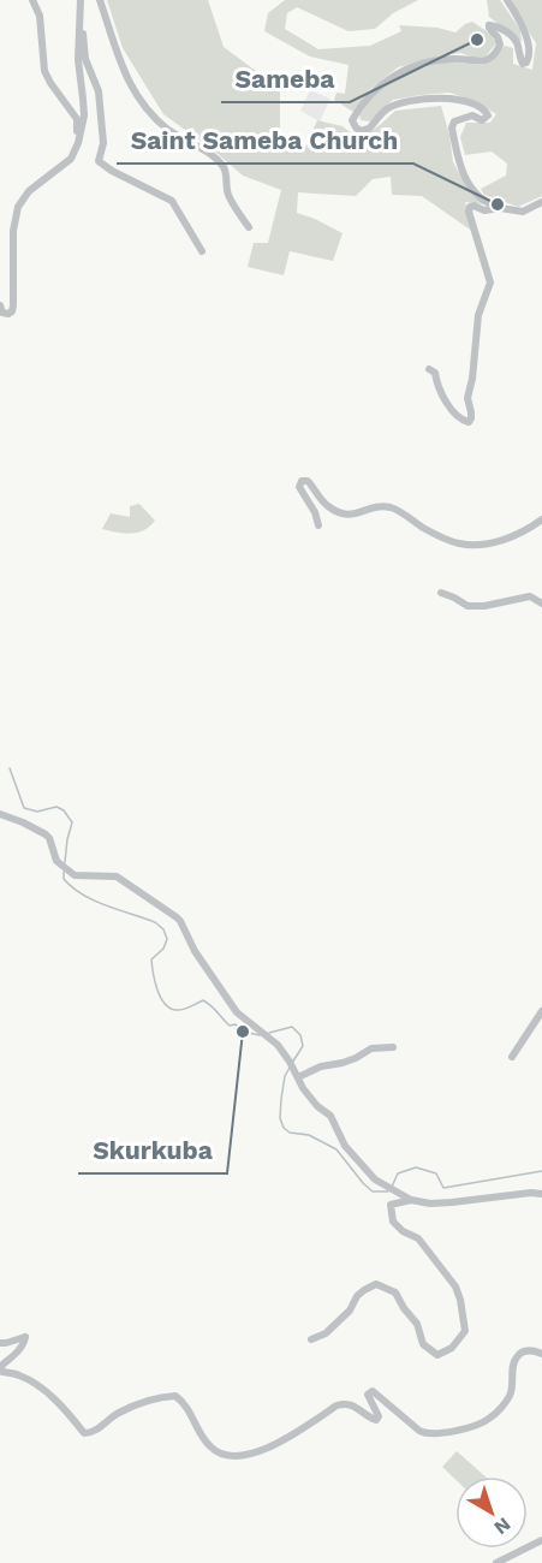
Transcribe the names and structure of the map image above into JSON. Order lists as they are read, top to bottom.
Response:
{
  "places": ["Sameba", "Saint Sameba Church", "Skurkuba"],
  "north": "bottom right"
}
